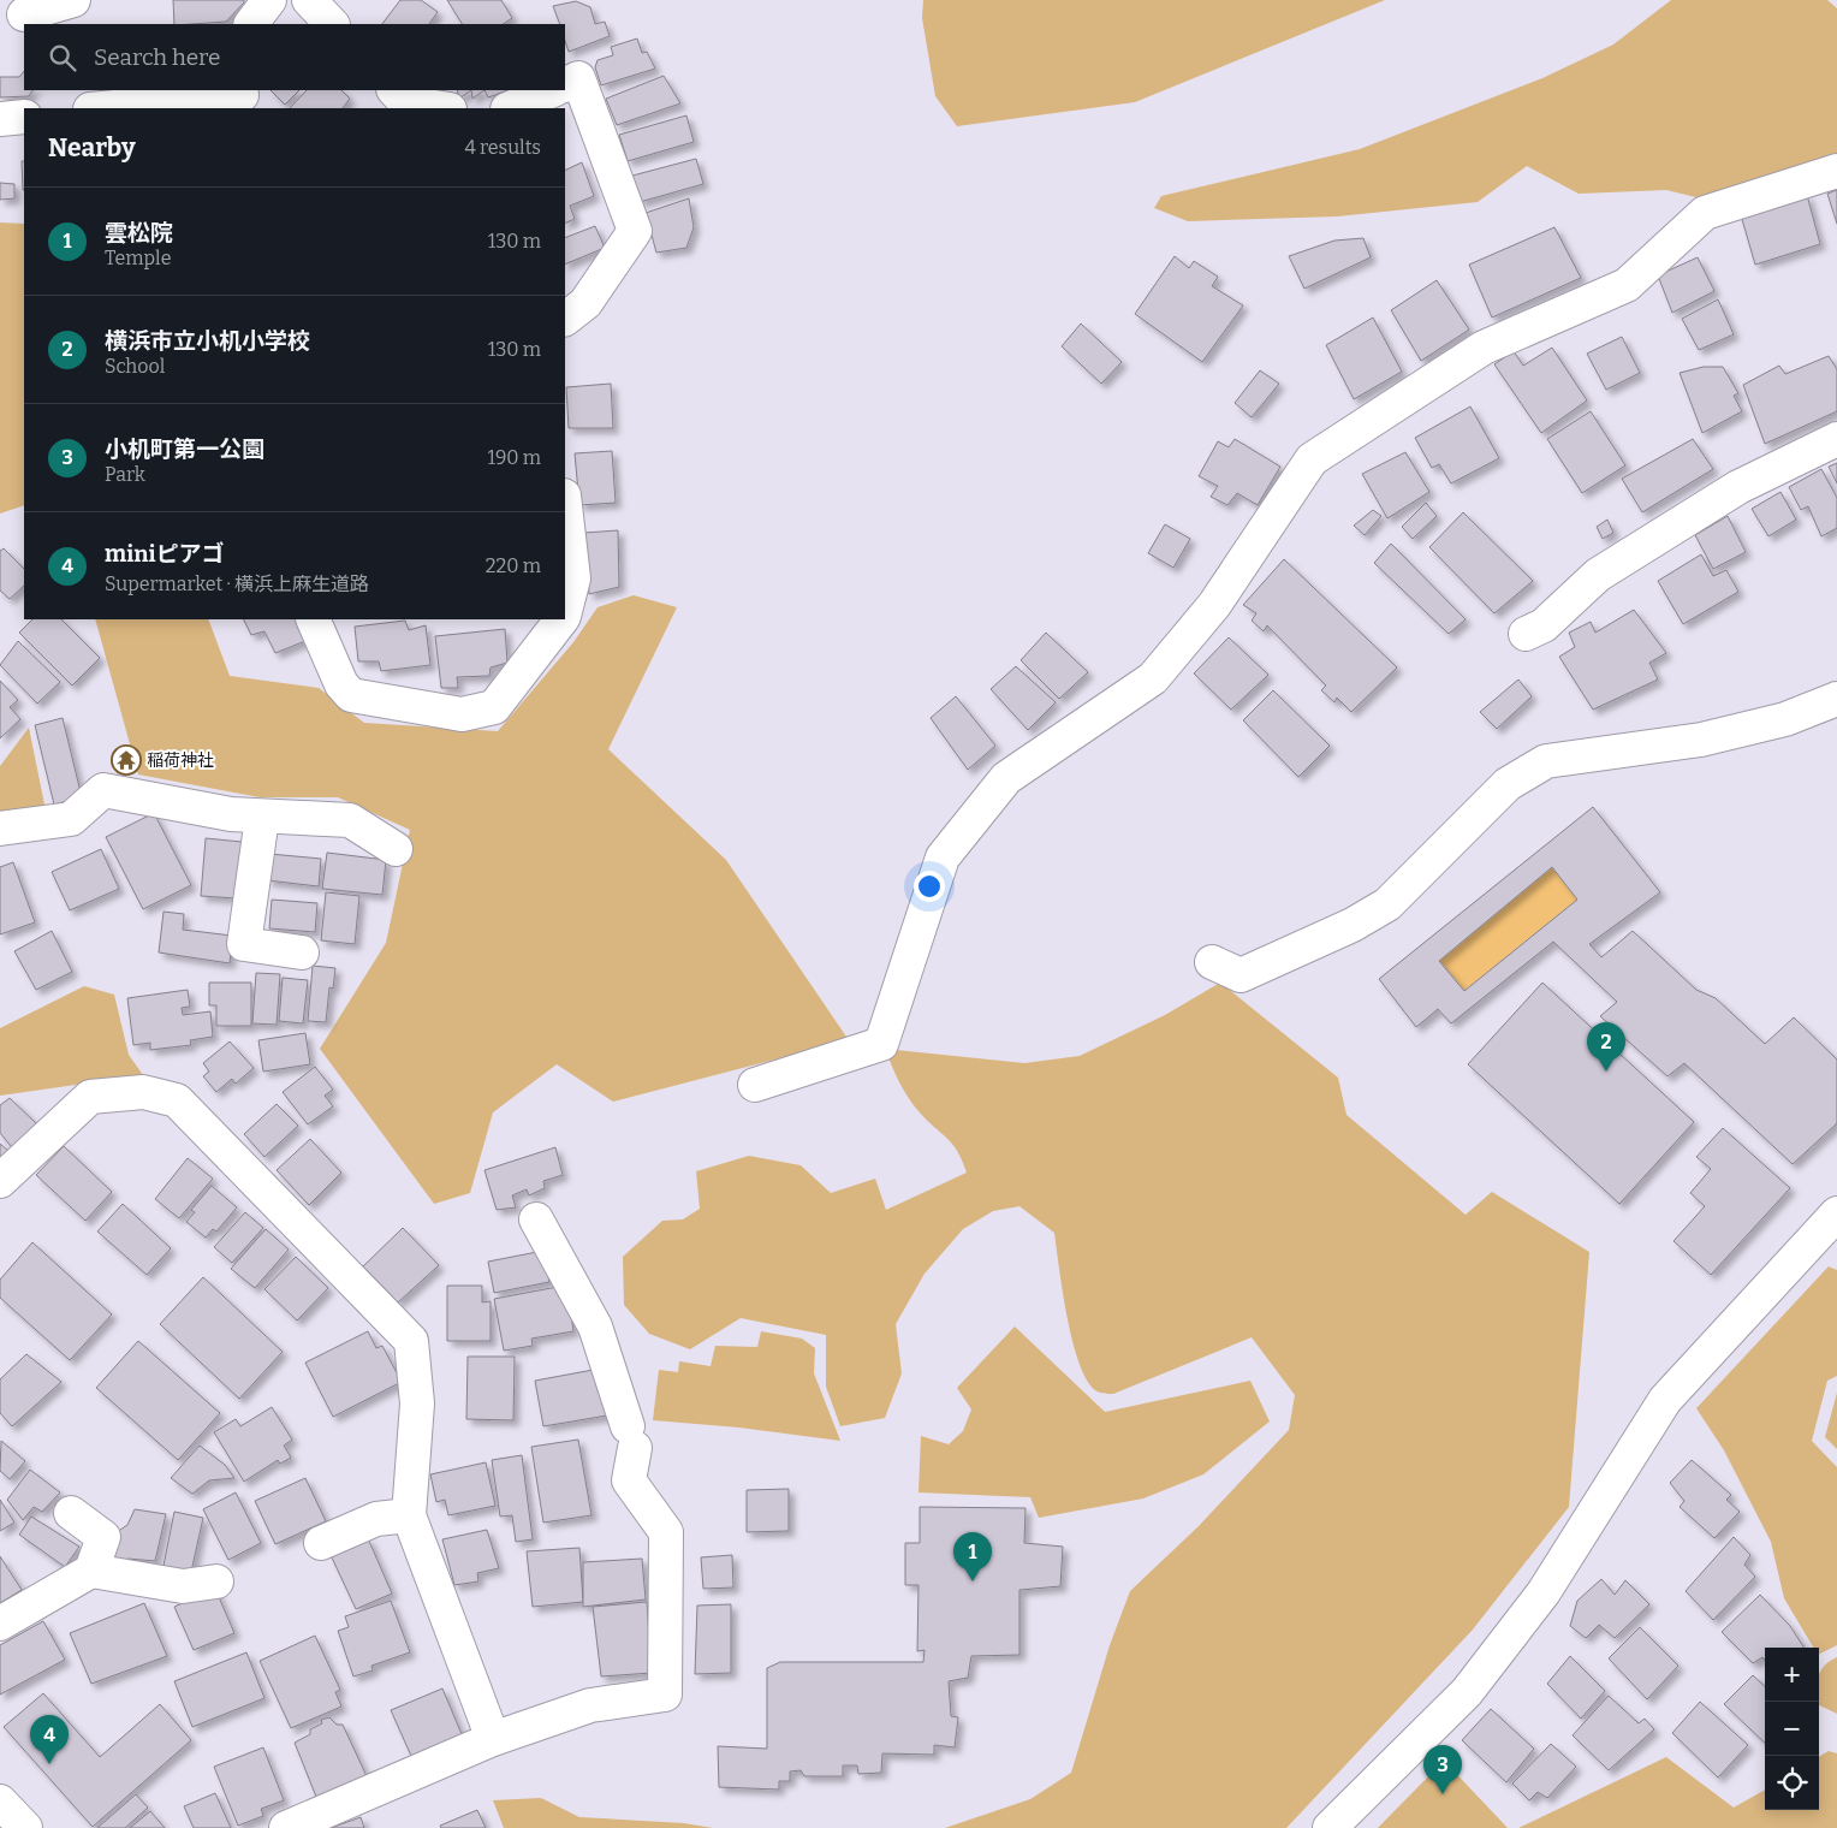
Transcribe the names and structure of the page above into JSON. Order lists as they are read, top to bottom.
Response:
{
  "places": {
    "temple": ["稲荷神社"]
  },
  "page": {
    "search": "Search here",
    "heading": ["Nearby", "4 results"],
    "list": [
      {
        "mark": "1",
        "name": "雲松院",
        "note": "Temple",
        "value": "130 m"
      },
      {
        "mark": "2",
        "name": "横浜市立小机小学校",
        "note": "School",
        "value": "130 m"
      },
      {
        "mark": "3",
        "name": "小机町第一公園",
        "note": "Park",
        "value": "190 m"
      },
      {
        "mark": "4",
        "name": "miniピアゴ",
        "note": "Supermarket · 横浜上麻生道路",
        "value": "220 m"
      }
    ],
    "pins": [
      "2",
      "1",
      "4",
      "3"
    ],
    "map_buttons": ["+", "−"]
  }
}
